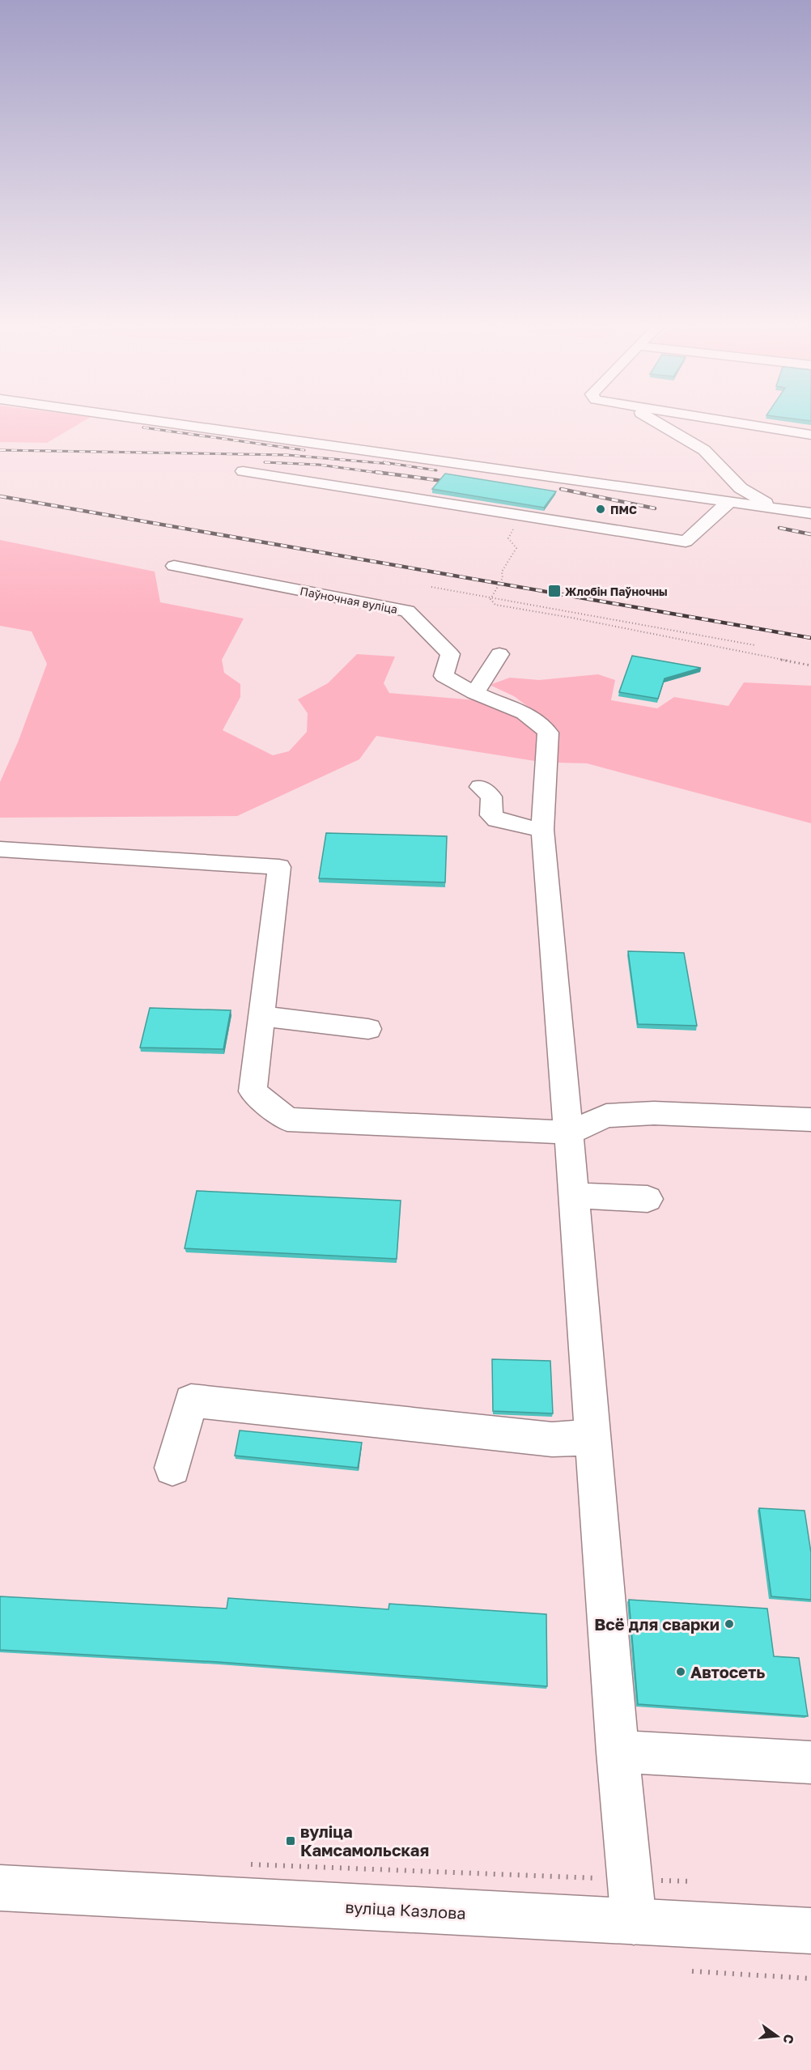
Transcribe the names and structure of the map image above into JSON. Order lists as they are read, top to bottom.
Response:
{
  "streets": {
    "street": ["Паўночная вуліца", "вуліца Казлова"]
  },
  "places": {
    "other": ["ПМС", "Всё для сварки", "Автосеть"],
    "transit": ["Жлобін Паўночны", "вуліца Камсамольская"]
  },
  "north": "right"
}
